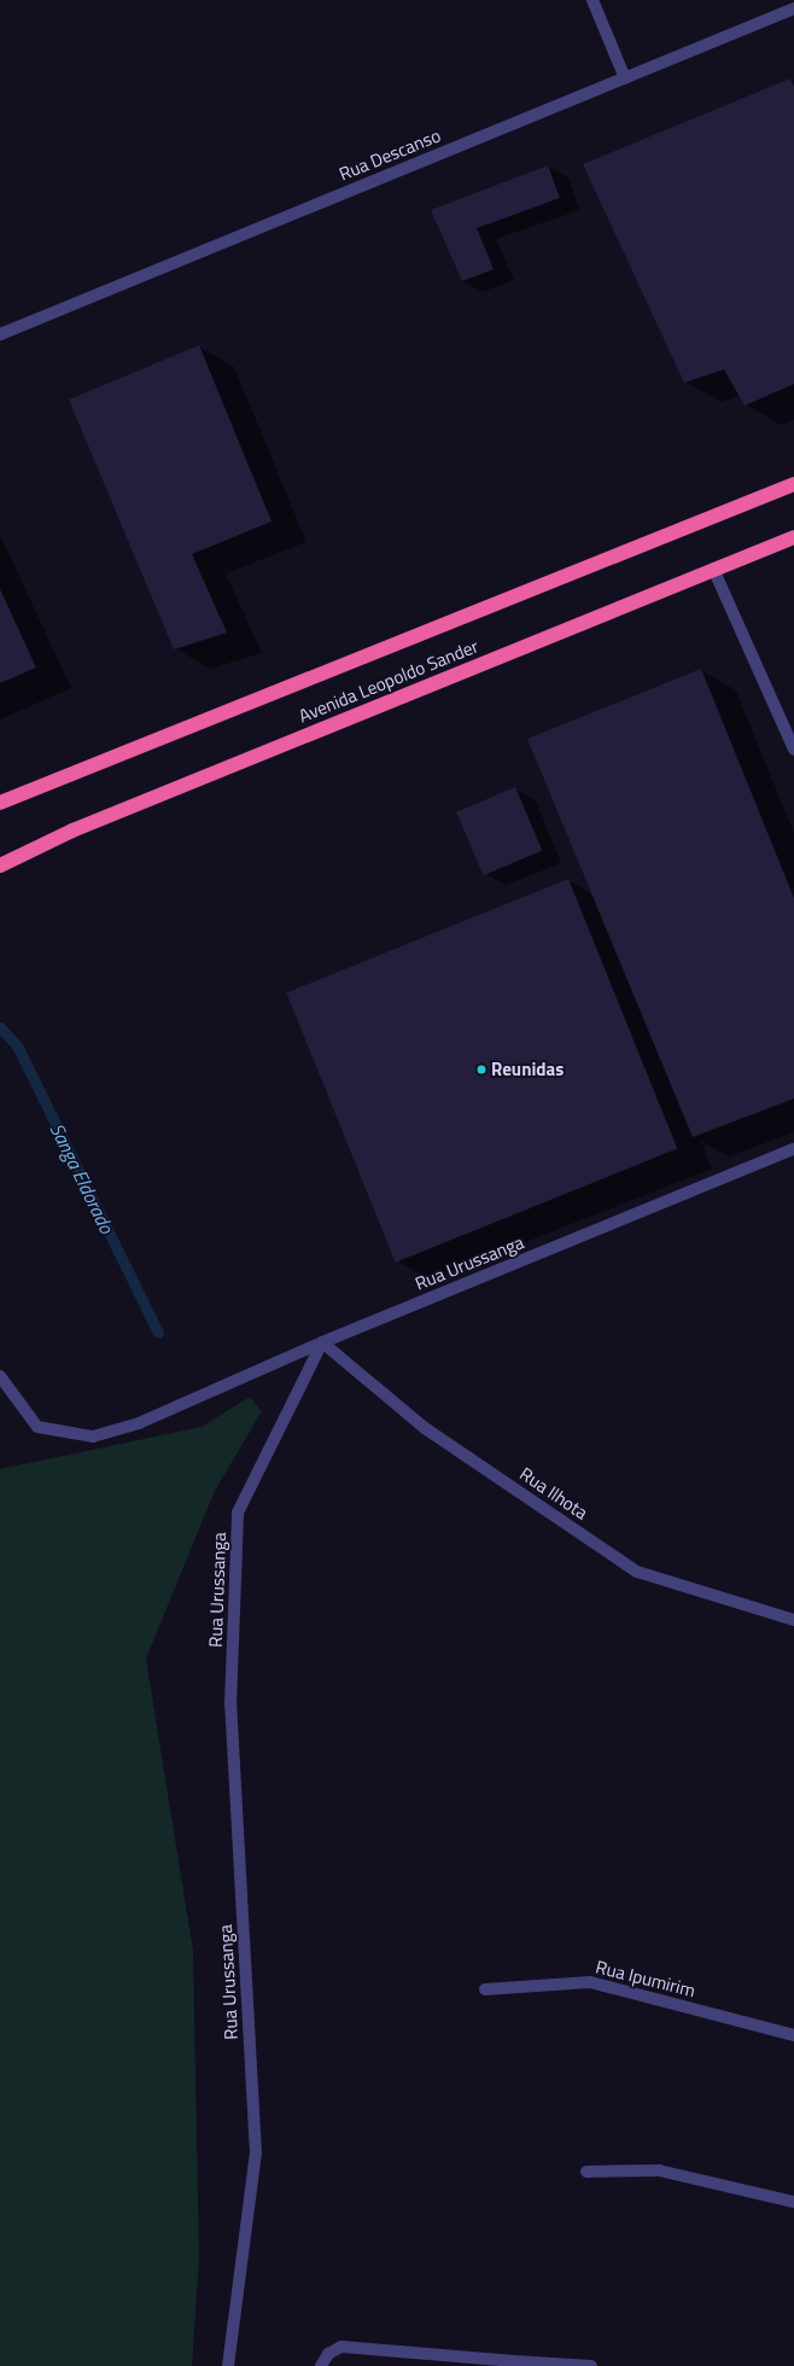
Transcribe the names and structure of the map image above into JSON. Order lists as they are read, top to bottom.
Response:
{
  "streets": {
    "highway": ["Avenida Leopoldo Sander"],
    "street": [
      "Rua Descanso",
      "Rua Urussanga",
      "Rua Ilhota",
      "Rua Ipumirim"
    ]
  },
  "crossings": [
    ["Rua Urussanga", "Rua Ilhota"]
  ],
  "water": ["Sanga Eldorado"],
  "places": ["Reunidas"]
}
